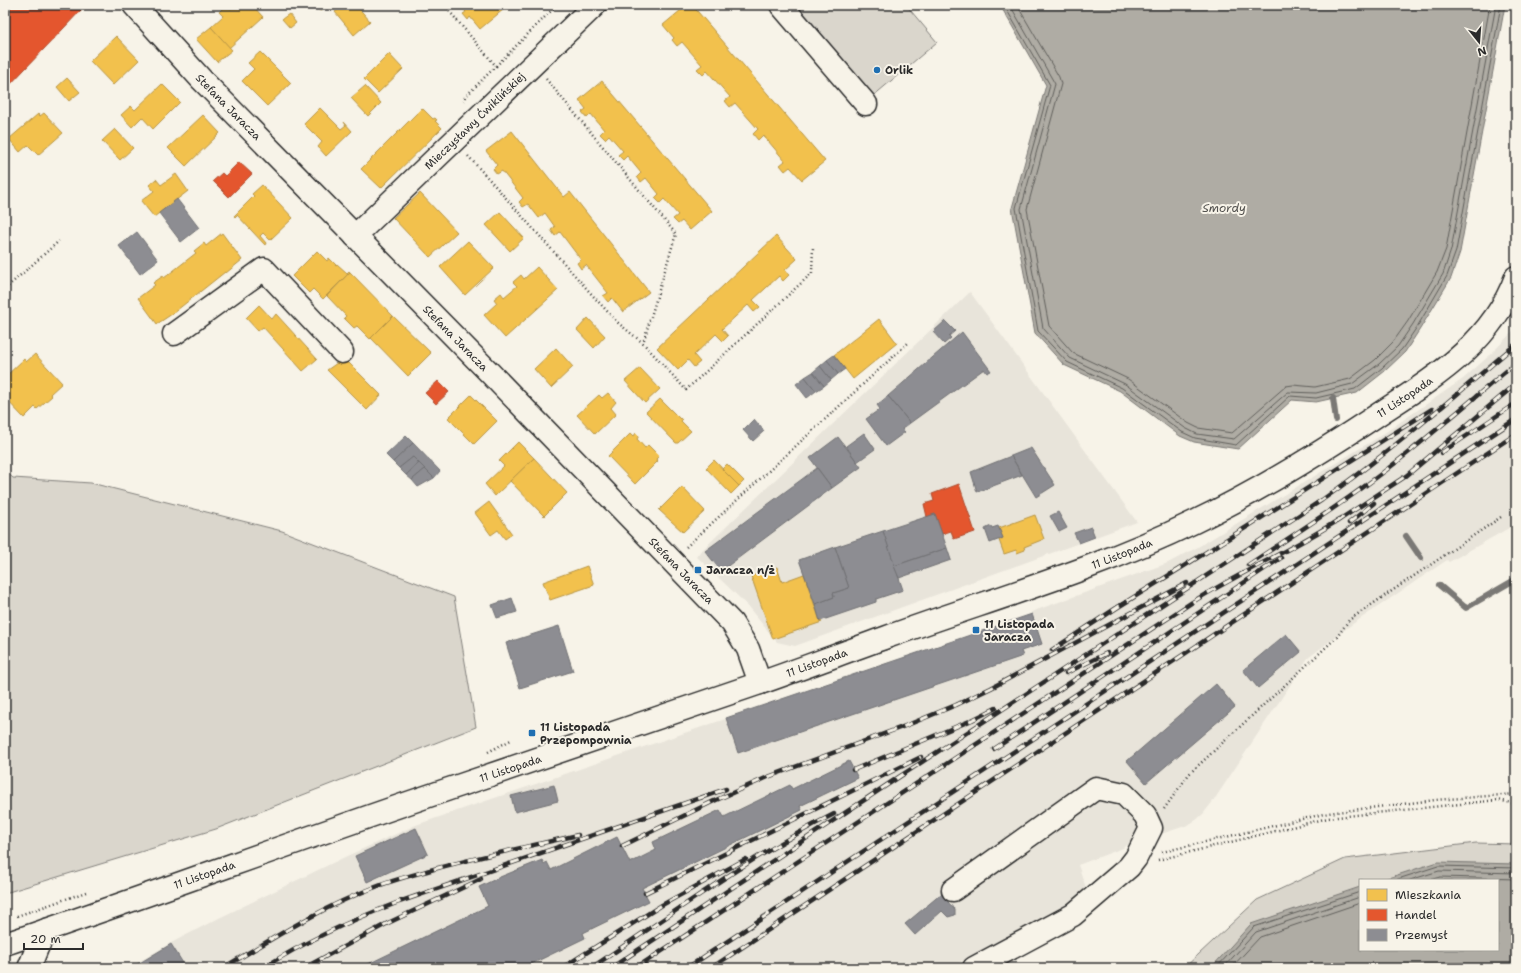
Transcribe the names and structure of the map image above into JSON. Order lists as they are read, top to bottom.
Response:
{
  "streets": {
    "main road": ["Stefana Jaracza", "Mieczysławy Ćwiklińskiej", "11 Listopada"]
  },
  "crossings": [
    ["Stefana Jaracza", "Mieczysławy Ćwiklińskiej"],
    ["Stefana Jaracza", "11 Listopada"]
  ],
  "water": ["Smordy"],
  "places": {
    "other": ["Orlik"],
    "transit": ["Jaracza n/ż", "11 Listopada Jaracza", "11 Listopada Przepompownia"]
  },
  "legend": ["Mieszkania", "Handel", "Przemysł"],
  "scale_bar": "20 m",
  "north": "bottom"
}
